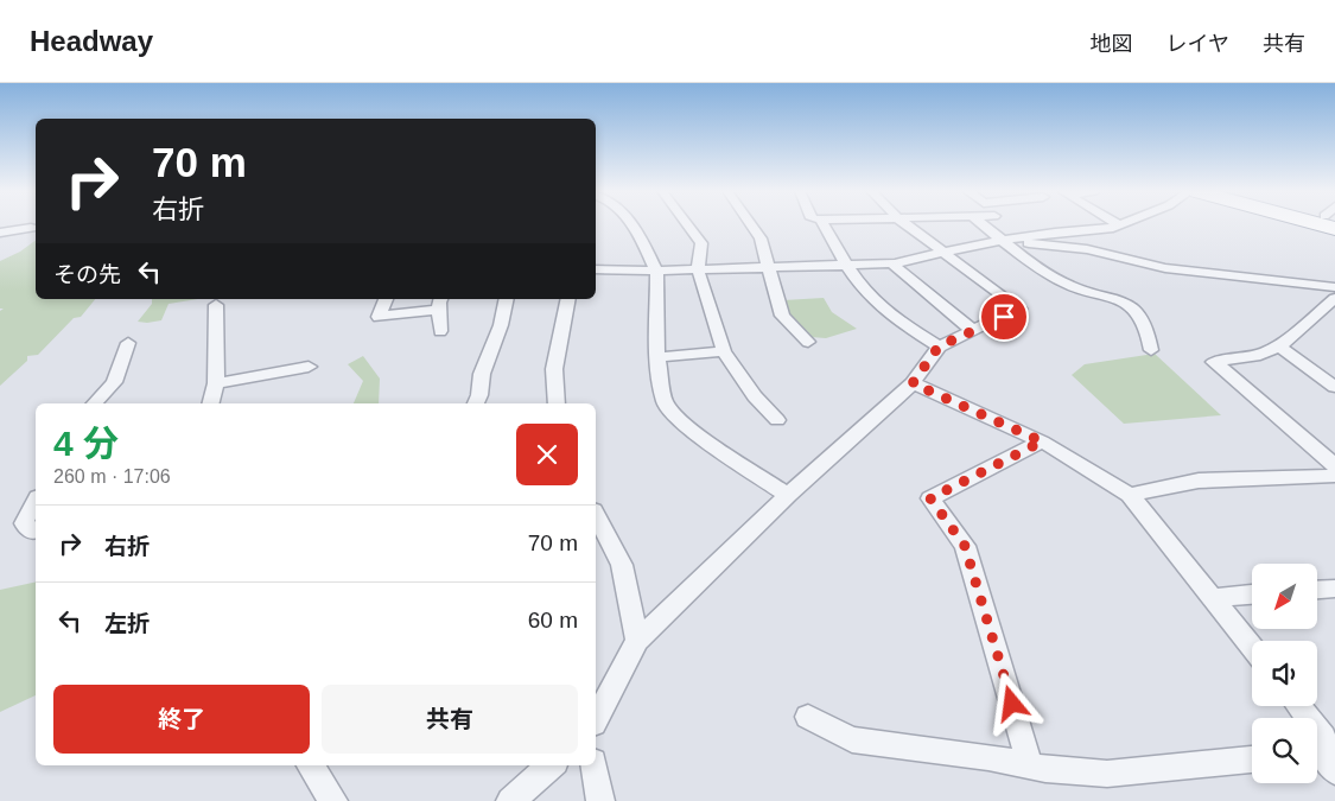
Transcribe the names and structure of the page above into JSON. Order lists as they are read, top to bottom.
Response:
{
  "north": "bottom left",
  "page": {
    "header": "Headway",
    "nav": ["地図", "レイヤ", "共有"],
    "turn": ["70 m", "右折"],
    "then": "その先",
    "heading": ["4 分", "260 m · 17:06"],
    "list": [
      {
        "name": "右折",
        "value": "70 m"
      },
      {
        "name": "左折",
        "value": "60 m"
      }
    ],
    "buttons": ["終了", "共有"]
  }
}
